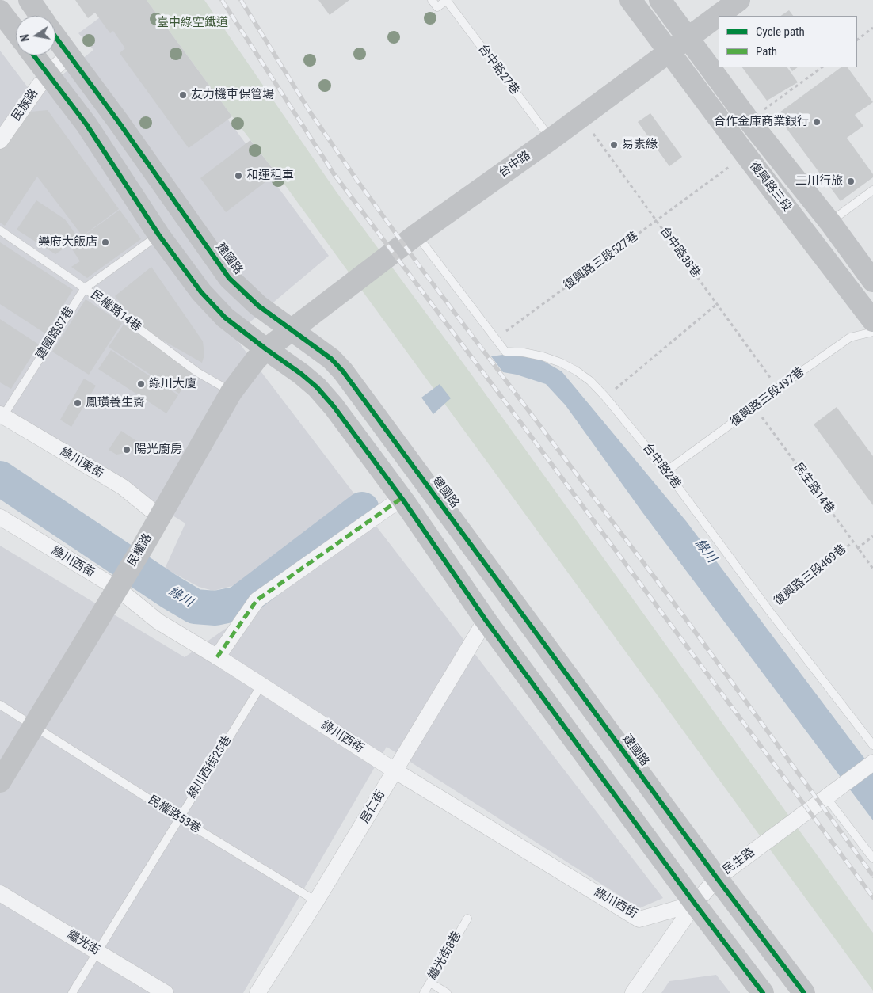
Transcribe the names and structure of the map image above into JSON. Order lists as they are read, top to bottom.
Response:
{
  "streets": {
    "main road": [
      "台中路",
      "復興路三段",
      "建國路",
      "民權路"
    ],
    "street": [
      "民族路",
      "綠川東街",
      "綠川西街",
      "居仁街",
      "民生路",
      "繼光街"
    ],
    "lane": [
      "台中路27巷",
      "民權路14巷",
      "建國路87巷",
      "復興路三段497巷",
      "台中路2巷",
      "綠川西街25巷",
      "民權路53巷",
      "繼光街8巷"
    ],
    "path": [
      "台中路38巷",
      "復興路三段527巷",
      "民生路14巷",
      "復興路三段469巷"
    ]
  },
  "crossings": [
    ["台中路27巷", "台中路"],
    ["民族路", "建國路"],
    ["台中路", "復興路三段"],
    ["台中路", "台中路38巷"],
    ["台中路", "建國路"],
    ["台中路", "台中路2巷"],
    ["台中路", "民權路"],
    ["復興路三段", "復興路三段527巷"],
    ["台中路38巷", "復興路三段527巷"],
    ["台中路38巷", "復興路三段497巷"],
    ["建國路", "民權路"],
    ["建國路", "民生路"],
    ["復興路三段527巷", "台中路2巷"],
    ["民權路14巷", "建國路87巷"],
    ["民權路14巷", "民權路"],
    ["建國路87巷", "綠川東街"],
    ["復興路三段497巷", "台中路2巷"],
    ["復興路三段497巷", "民生路14巷"],
    ["綠川東街", "民權路"],
    ["台中路2巷", "復興路三段469巷"],
    ["民生路14巷", "復興路三段469巷"],
    ["民權路", "綠川西街"],
    ["民權路", "民權路53巷"],
    ["綠川西街", "綠川西街25巷"],
    ["綠川西街", "居仁街"],
    ["綠川西街", "民生路"],
    ["綠川西街25巷", "民權路53巷"],
    ["綠川西街25巷", "繼光街"],
    ["居仁街", "民權路53巷"]
  ],
  "water": ["綠川"],
  "parks": ["臺中綠空鐵道"],
  "places": [
    "友力機車保管場",
    "合作金庫商業銀行",
    "易素緣",
    "和運租車",
    "二川行旅",
    "樂府大飯店",
    "綠川大廈",
    "鳳璜養生齋",
    "陽光廚房"
  ],
  "legend": ["Cycle path", "Path"],
  "north": "left"
}
